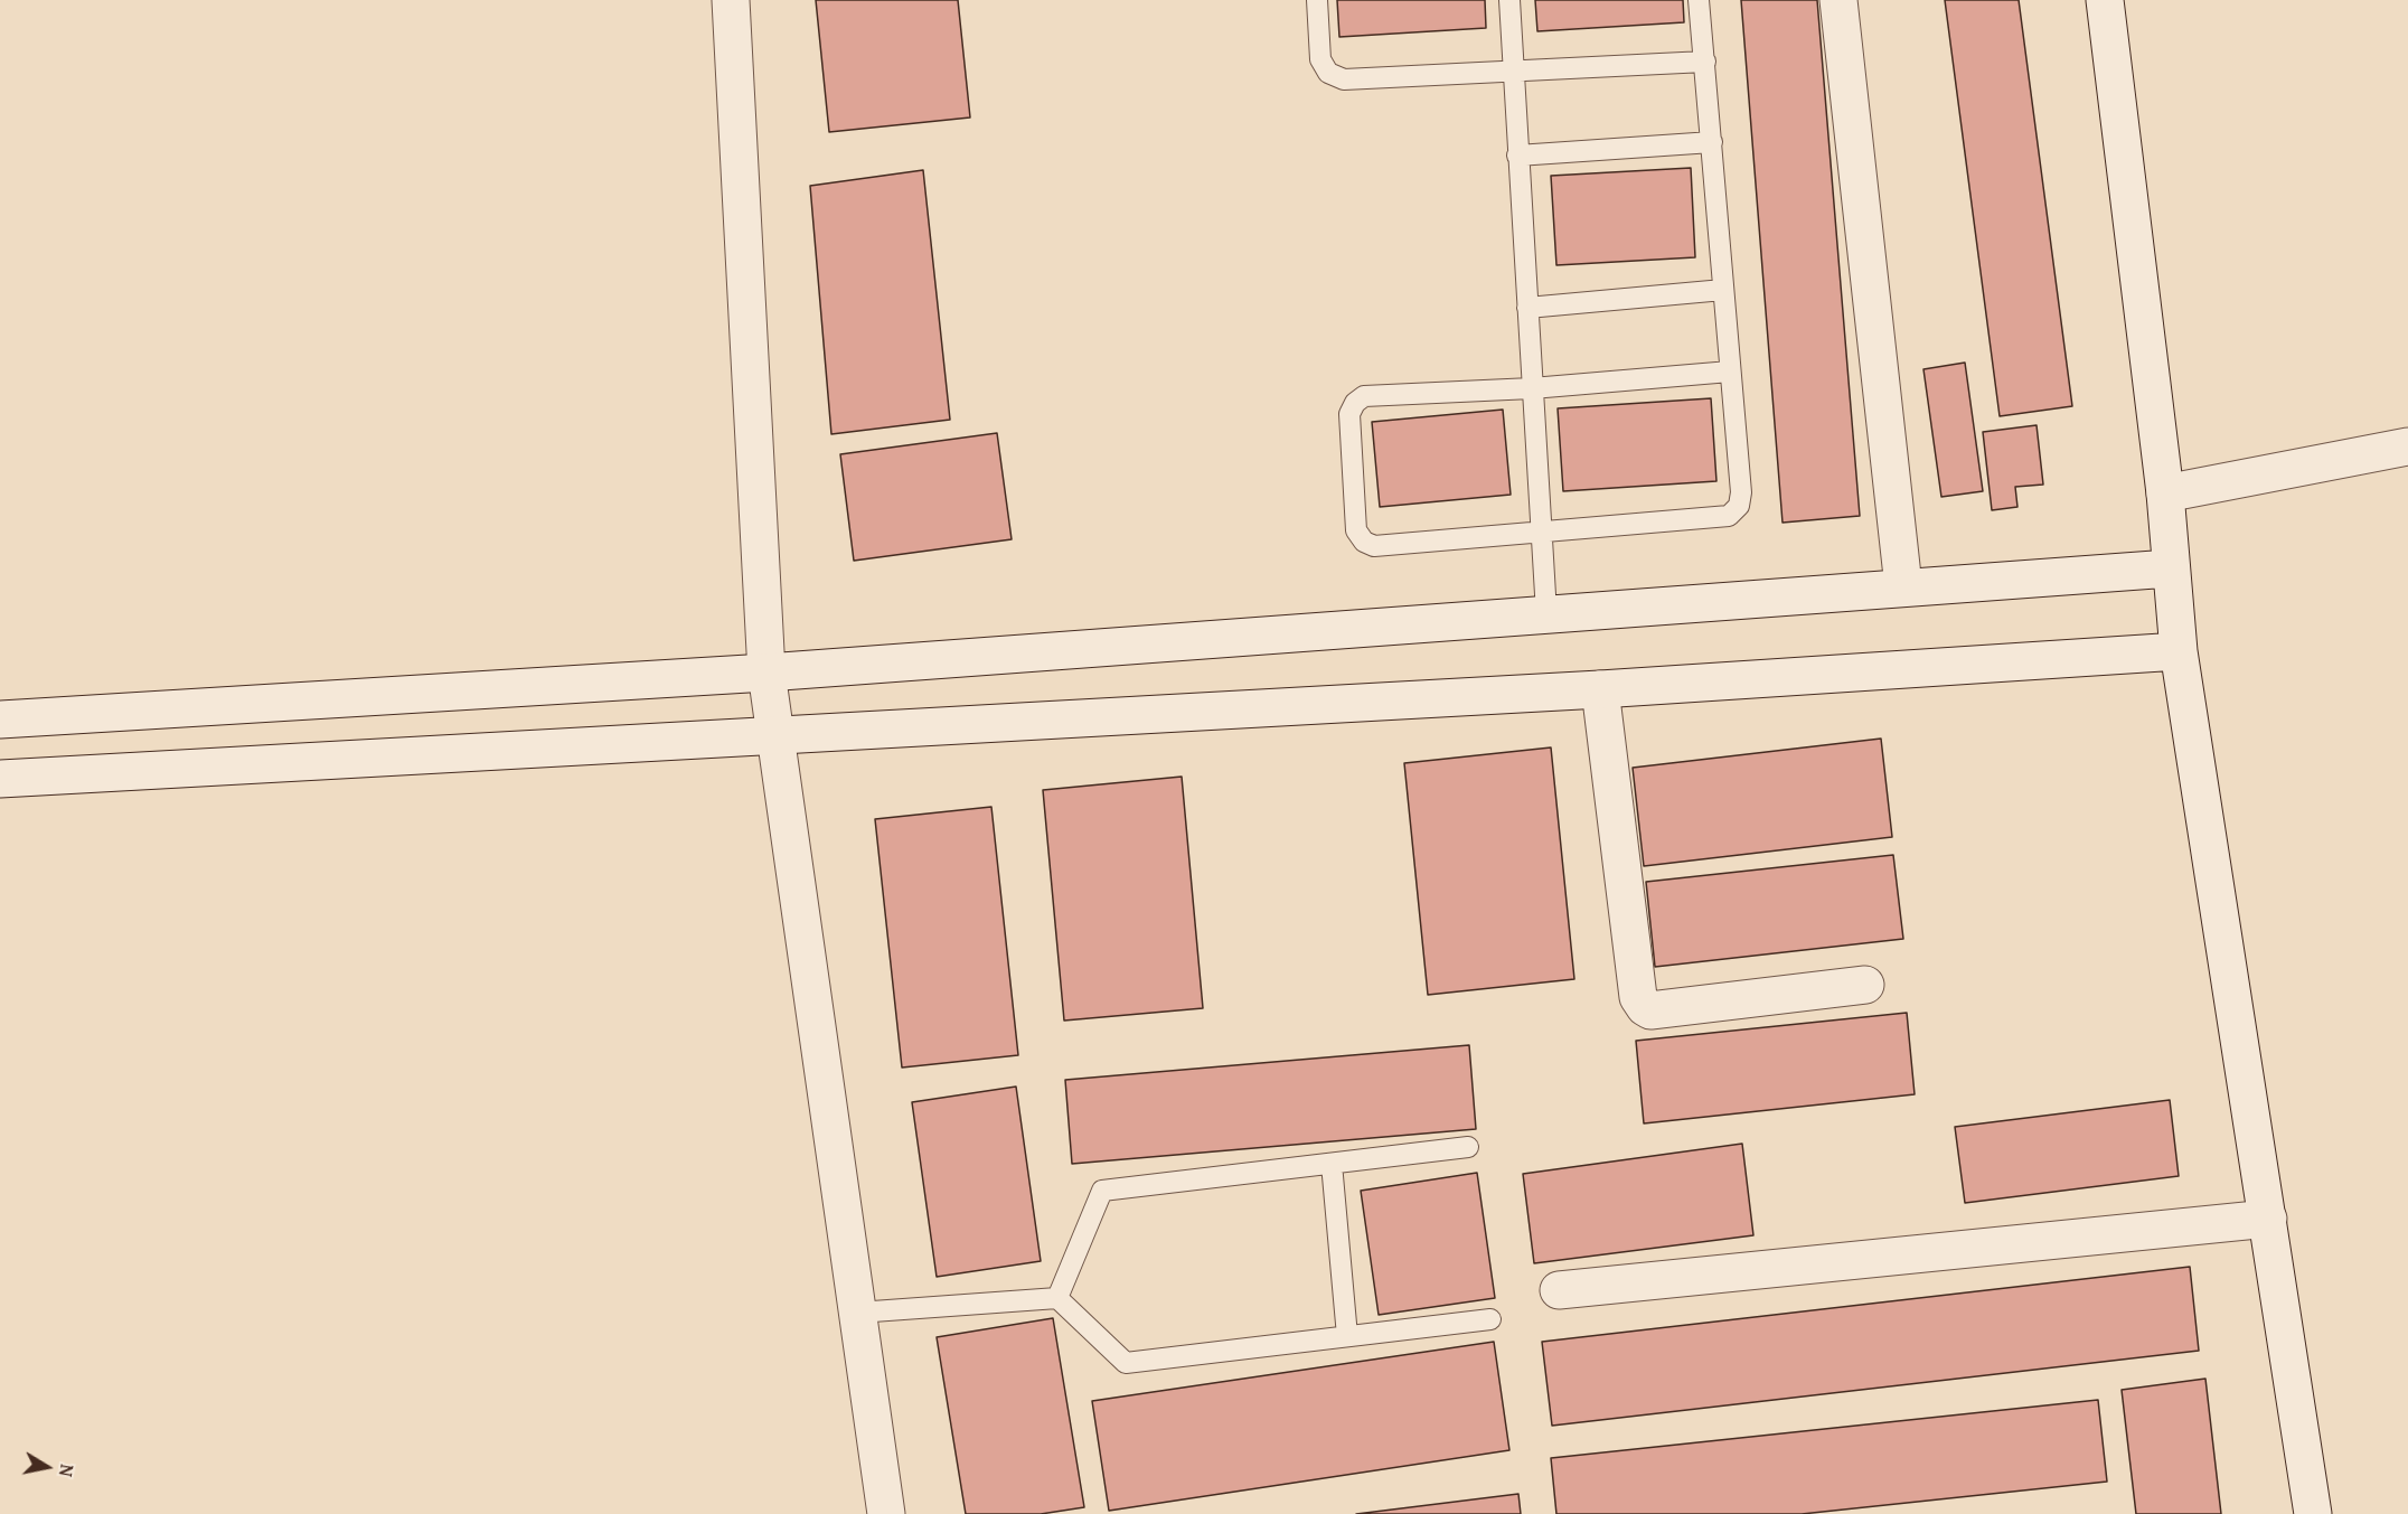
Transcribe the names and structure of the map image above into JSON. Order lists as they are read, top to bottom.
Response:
{
  "north": "right"
}
